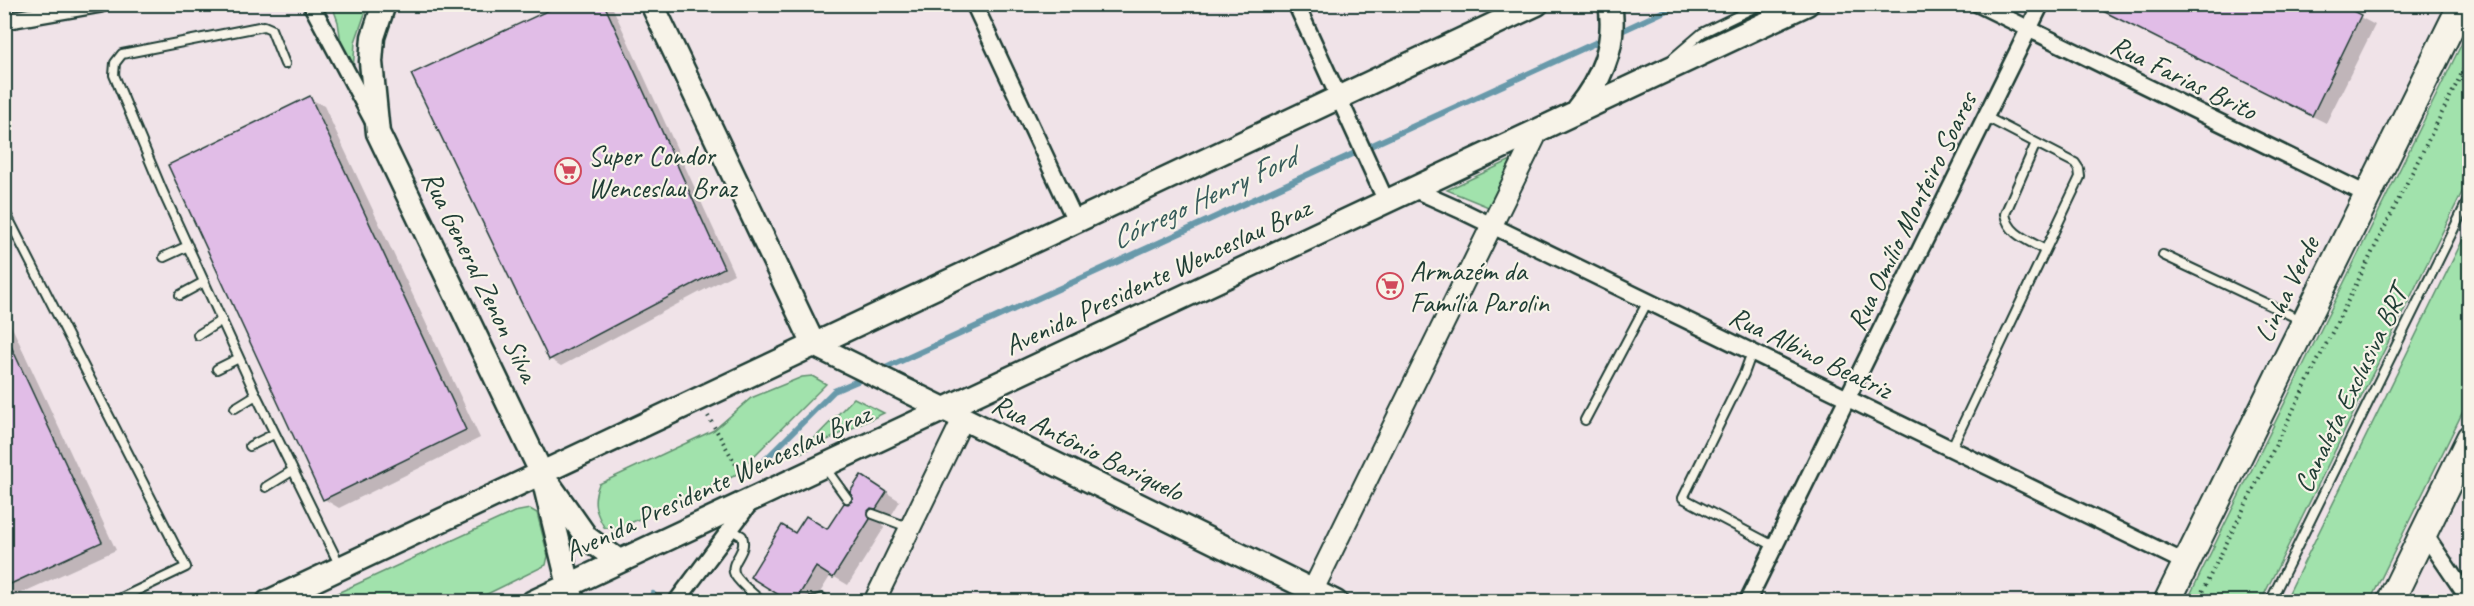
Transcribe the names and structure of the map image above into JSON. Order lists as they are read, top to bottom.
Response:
{
  "streets": {
    "highway": ["Linha Verde"],
    "main road": ["Rua General Zenon Silva", "Avenida Presidente Wenceslau Braz", "Rua Antônio Bariquelo"],
    "street": ["Rua Farias Brito", "Rua Omílio Monteiro Soares", "Rua Albino Beatriz"],
    "lane": ["Canaleta Exclusiva BRT"]
  },
  "crossings": [
    ["Rua Farias Brito", "Rua Omílio Monteiro Soares"],
    ["Rua Farias Brito", "Linha Verde"],
    ["Rua Omílio Monteiro Soares", "Rua Albino Beatriz"],
    ["Rua General Zenon Silva", "Avenida Presidente Wenceslau Braz"],
    ["Avenida Presidente Wenceslau Braz", "Rua Albino Beatriz"],
    ["Avenida Presidente Wenceslau Braz", "Rua Antônio Bariquelo"],
    ["Linha Verde", "Rua Albino Beatriz"]
  ],
  "water": ["Córrego Henry Ford"],
  "places": {
    "supermarket": ["Super Condor Wenceslau Braz", "Armazém da Família Parolin"]
  }
}
